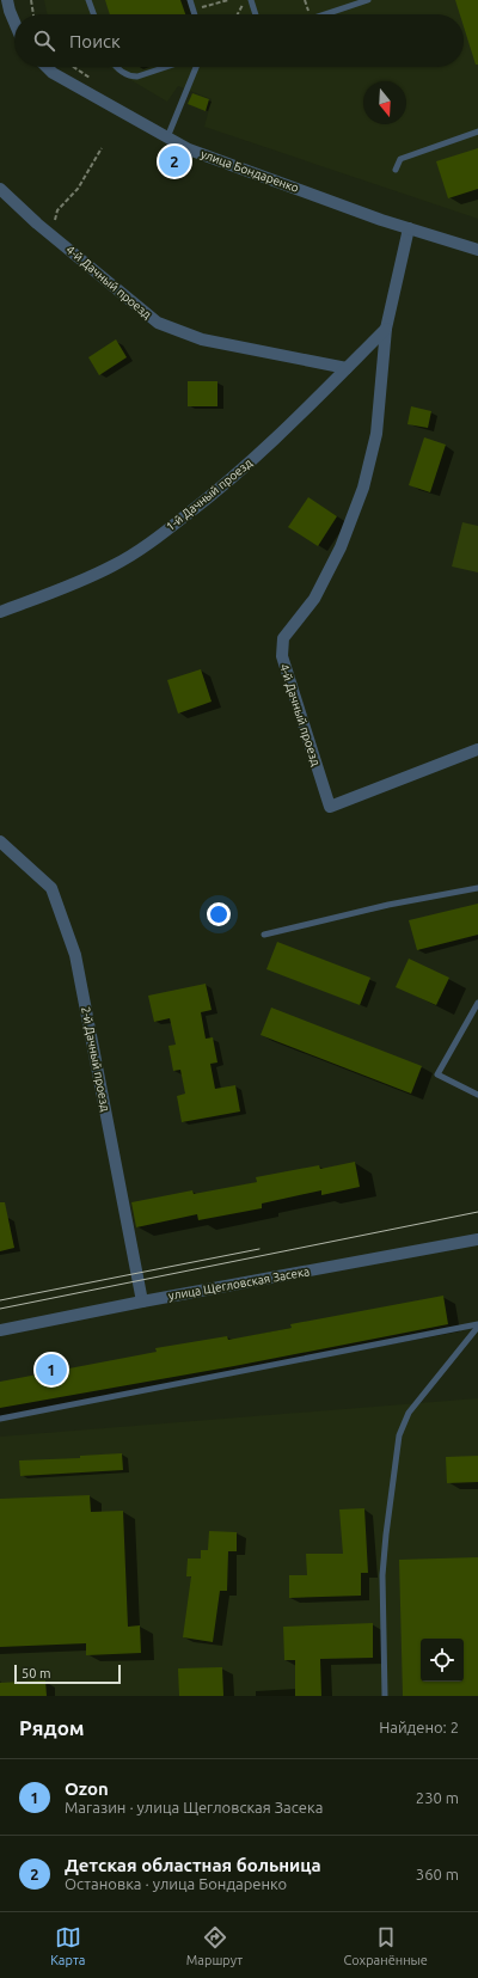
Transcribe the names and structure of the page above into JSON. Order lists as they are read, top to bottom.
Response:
{
  "streets": {
    "street": [
      "улица Бондаренко",
      "4-й Дачный проезд",
      "1-й Дачный проезд",
      "2-й Дачный проезд",
      "улица Щегловская Засека"
    ]
  },
  "crossings": [
    ["улица Бондаренко", "4-й Дачный проезд"],
    ["4-й Дачный проезд", "1-й Дачный проезд"],
    ["2-й Дачный проезд", "улица Щегловская Засека"]
  ],
  "scale_bar": "50 m",
  "north": "bottom",
  "page": {
    "search": "Поиск",
    "pins": ["2", "1"],
    "scale": "50 m",
    "heading": ["Рядом", "Найдено: 2"],
    "list": [
      {
        "mark": "1",
        "name": "Ozon",
        "note": "Магазин · улица Щегловская Засека",
        "value": "230 m"
      },
      {
        "mark": "2",
        "name": "Детская областная больница",
        "note": "Остановка · улица Бондаренко",
        "value": "360 m"
      }
    ],
    "nav": ["Карта", "Маршрут", "Сохранённые"]
  }
}
